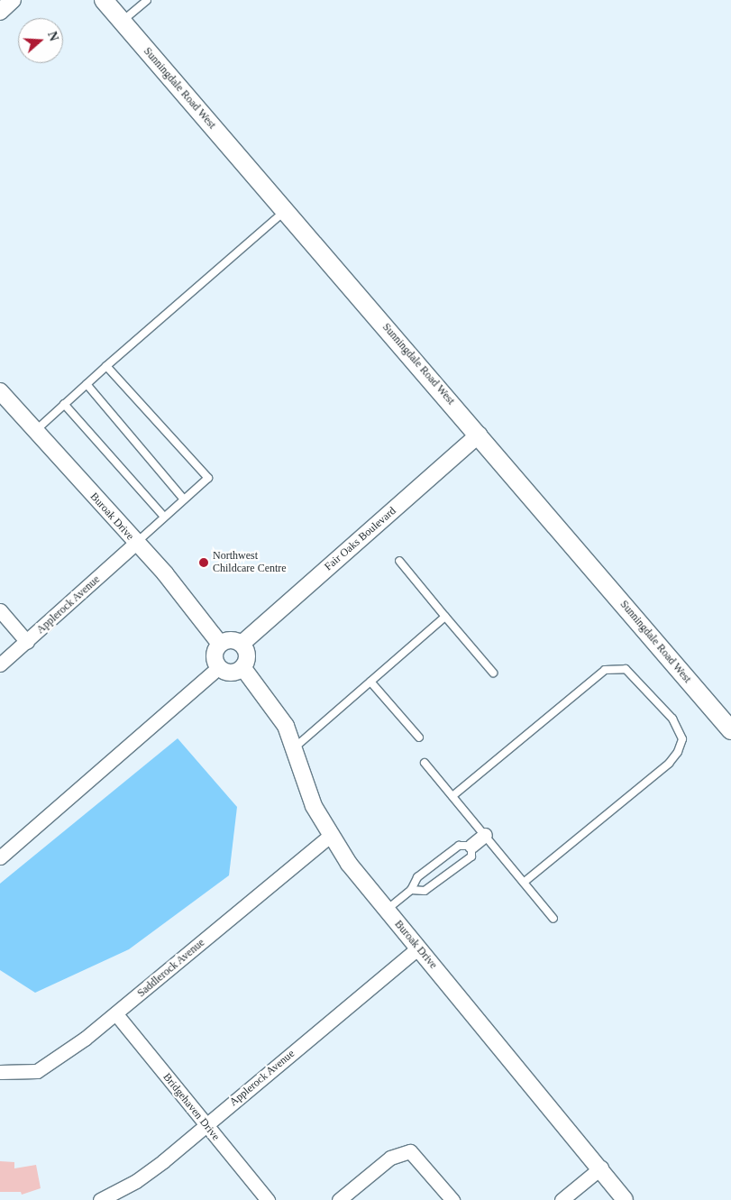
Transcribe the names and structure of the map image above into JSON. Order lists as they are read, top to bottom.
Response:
{
  "streets": {
    "main road": ["Sunningdale Road West"],
    "street": [
      "Buroak Drive",
      "Fair Oaks Boulevard",
      "Applerock Avenue",
      "Saddlerock Avenue",
      "Bridgehaven Drive"
    ]
  },
  "crossings": [
    ["Sunningdale Road West", "Fair Oaks Boulevard"],
    ["Buroak Drive", "Fair Oaks Boulevard"],
    ["Buroak Drive", "Applerock Avenue"],
    ["Buroak Drive", "Saddlerock Avenue"],
    ["Applerock Avenue", "Bridgehaven Drive"],
    ["Saddlerock Avenue", "Bridgehaven Drive"]
  ],
  "places": ["Northwest Childcare Centre"],
  "north": "right"
}
